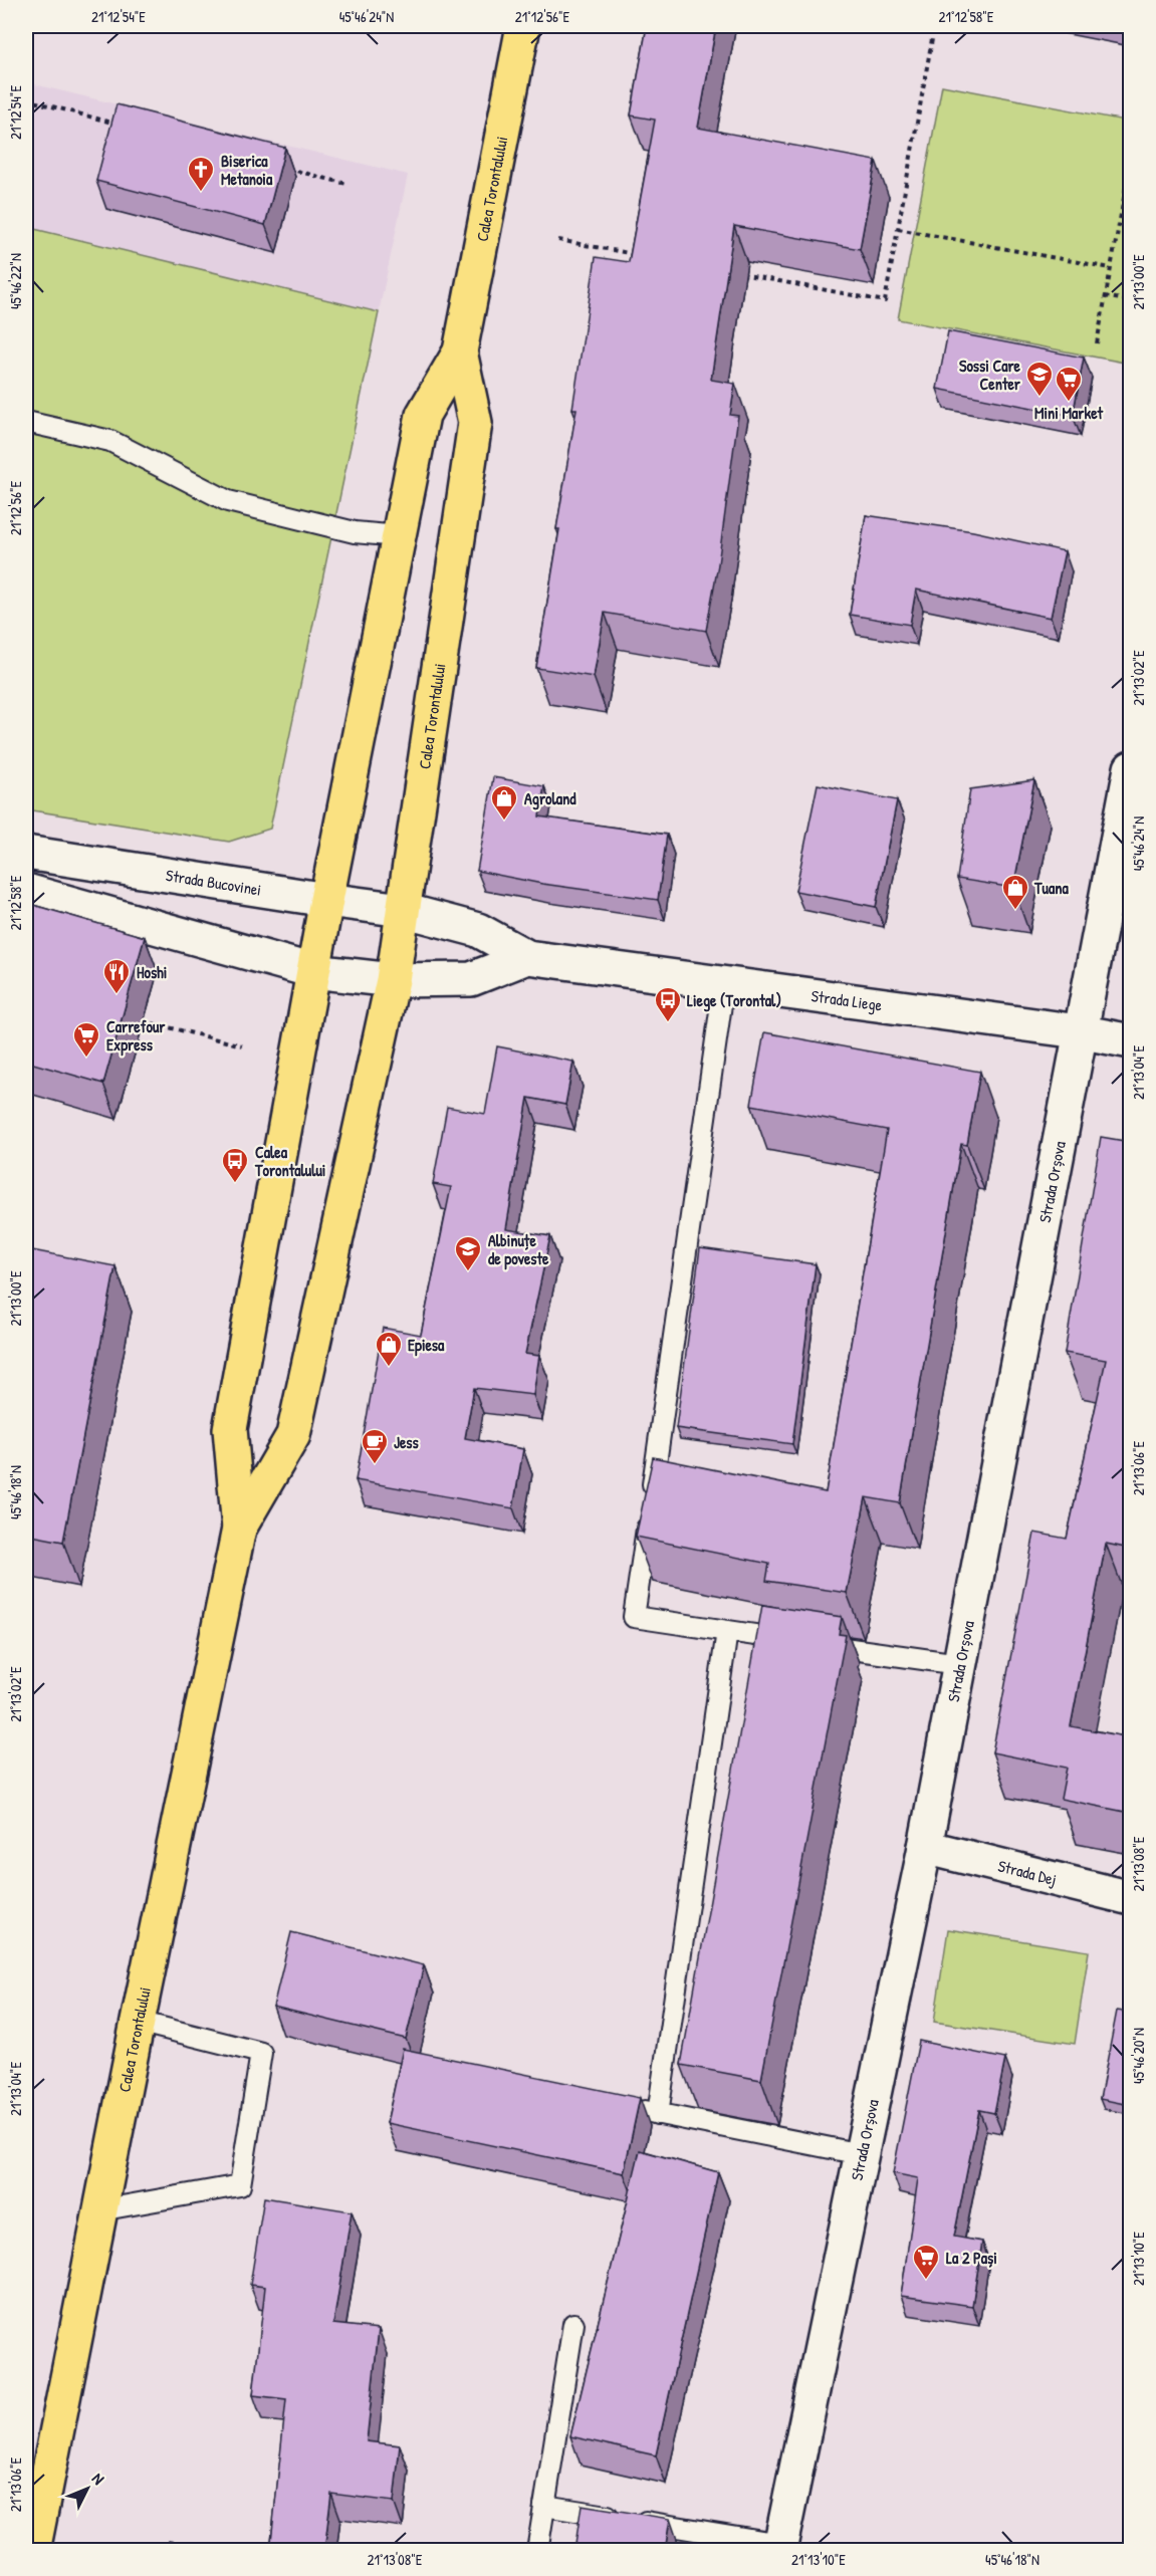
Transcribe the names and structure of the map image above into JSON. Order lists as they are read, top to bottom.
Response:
{
  "streets": {
    "main road": ["Calea Torontalului"],
    "street": [
      "Strada Bucovinei",
      "Strada Liege",
      "Strada Orșova",
      "Strada Dej"
    ]
  },
  "crossings": [
    ["Calea Torontalului", "Strada Bucovinei"],
    ["Calea Torontalului", "Strada Liege"],
    ["Strada Bucovinei", "Strada Liege"],
    ["Strada Liege", "Strada Orșova"],
    ["Strada Orșova", "Strada Dej"]
  ],
  "places": {
    "church": ["Biserica Metanoia"],
    "school or university": ["Sossi Care Center", "Albinuțe de poveste"],
    "supermarket": ["Mini Market", "Carrefour Express", "La 2 Pași"],
    "shop": ["Agroland", "Tuana", "Epiesa"],
    "restaurant": ["Hoshi"],
    "bus stop": ["Liege (Torontal)", "Calea Torontalului"],
    "cafe": ["Jess"]
  },
  "north": "top right",
  "coordinates": [
    "21°12'54\"E",
    "45°46'24\"N",
    "21°12'56\"E",
    "21°12'58\"E",
    "45°46'22\"N",
    "21°13'00\"E",
    "21°13'02\"E",
    "21°13'04\"E",
    "21°13'06\"E",
    "45°46'18\"N",
    "21°13'08\"E",
    "45°46'20\"N",
    "21°13'10\"E"
  ]
}
